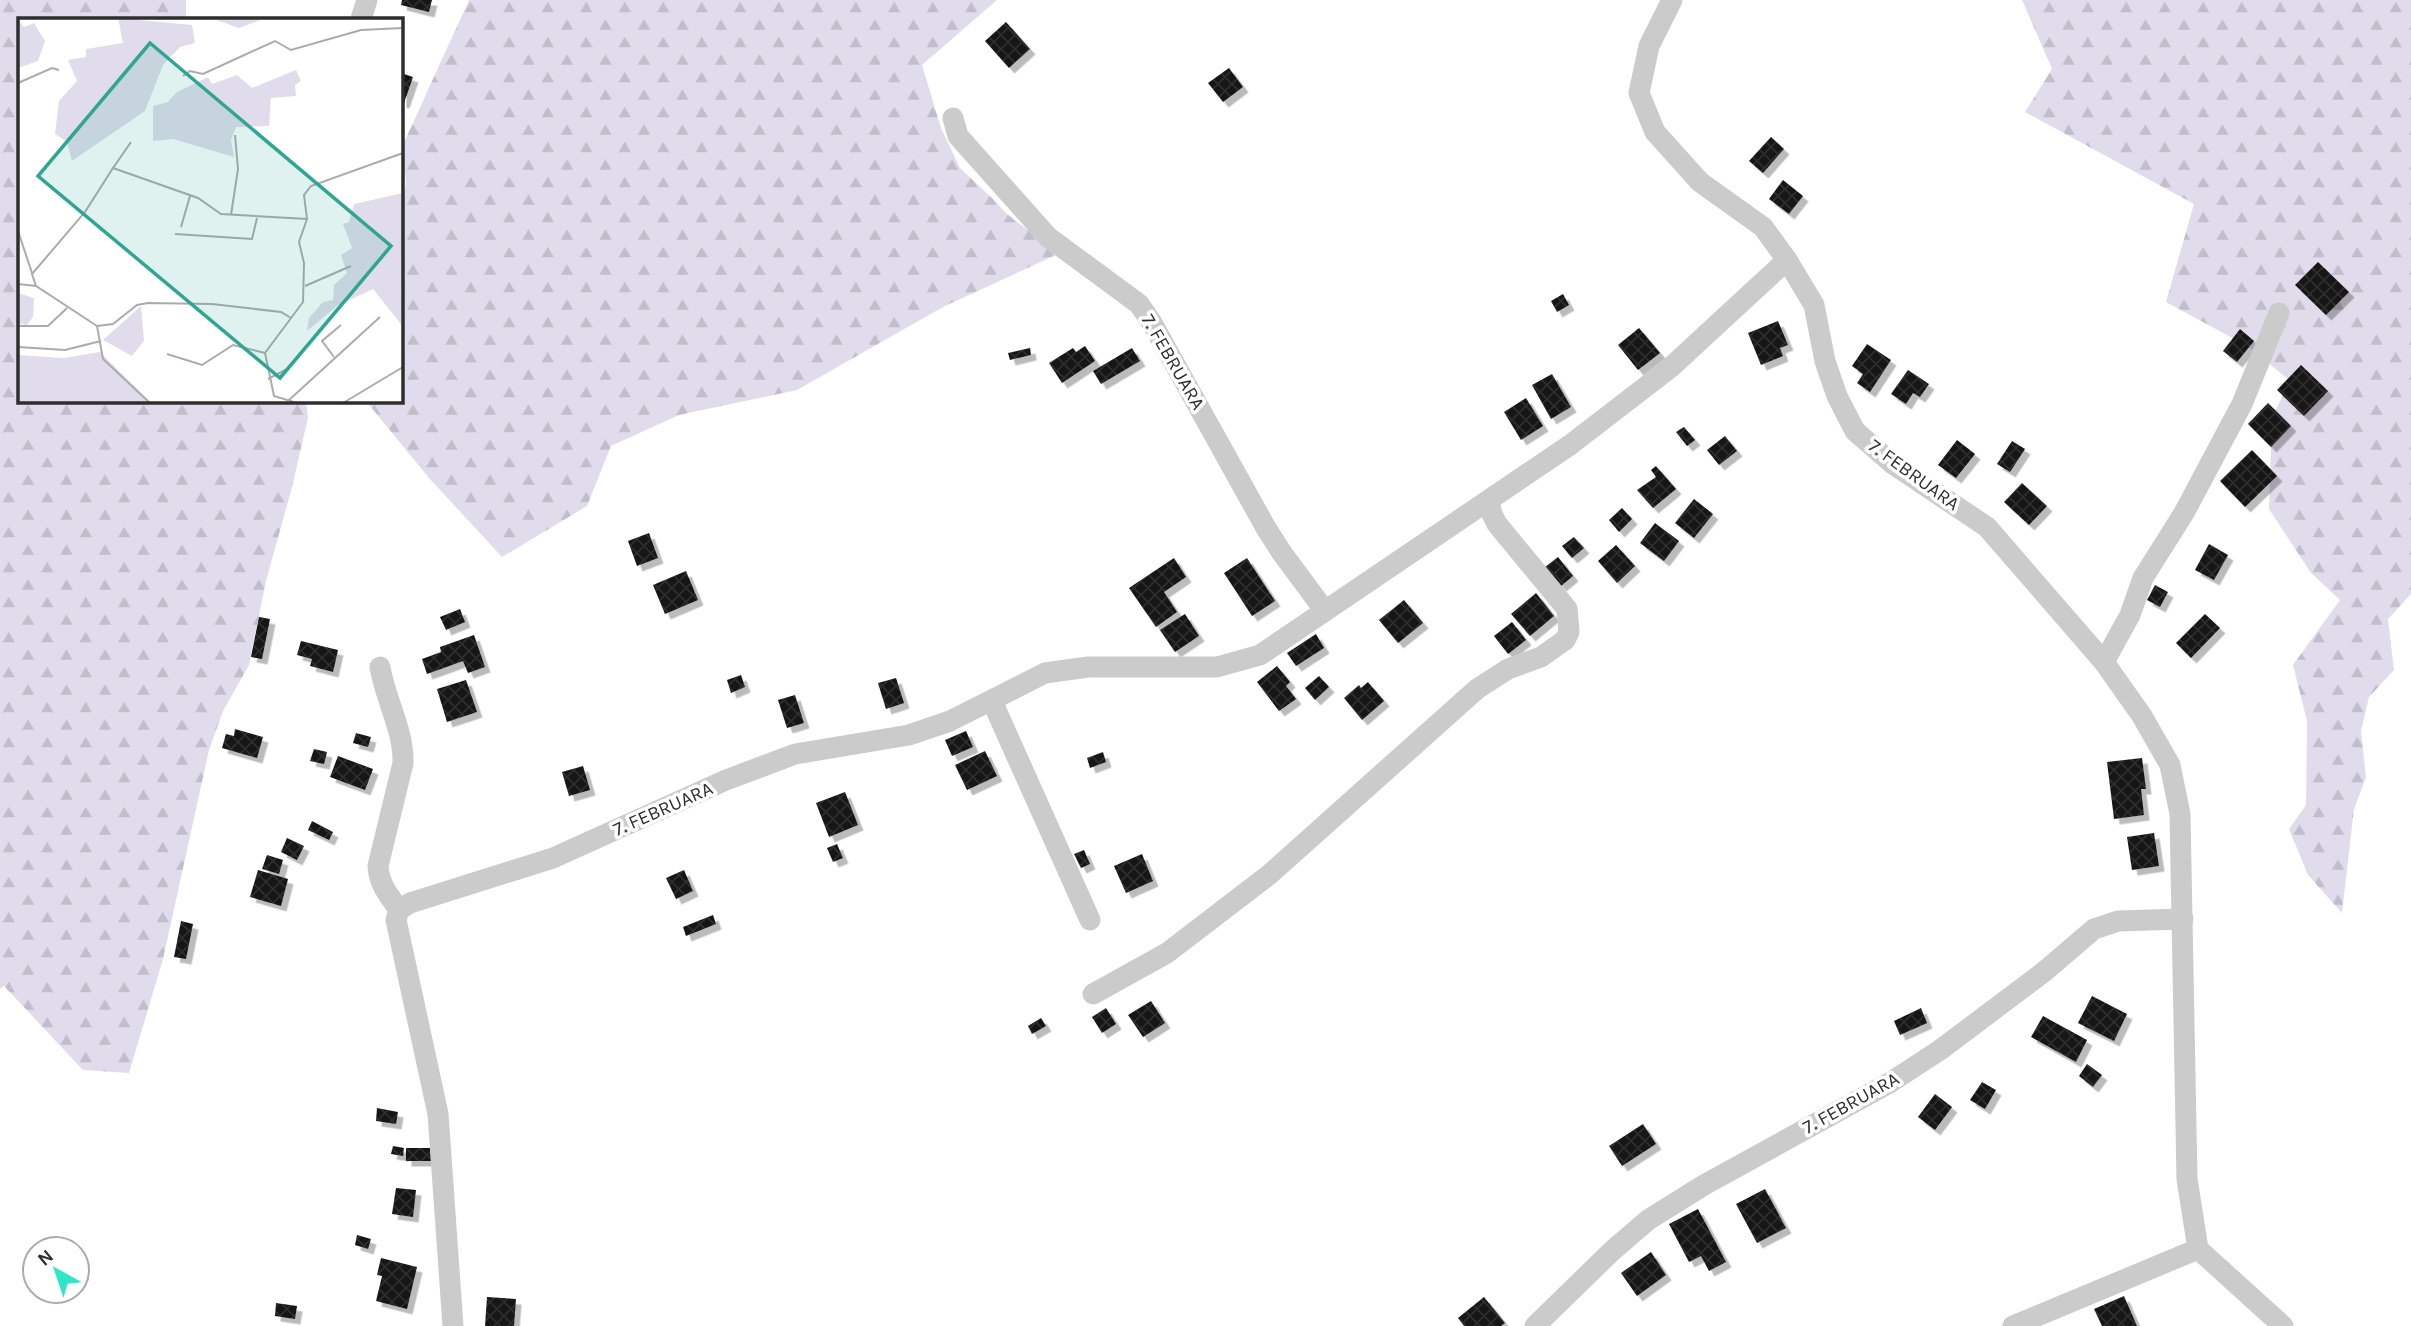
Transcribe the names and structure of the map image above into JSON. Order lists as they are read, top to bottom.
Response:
{
  "streets": {
    "street": ["7. FEBRUARA"]
  },
  "north": "top left"
}
